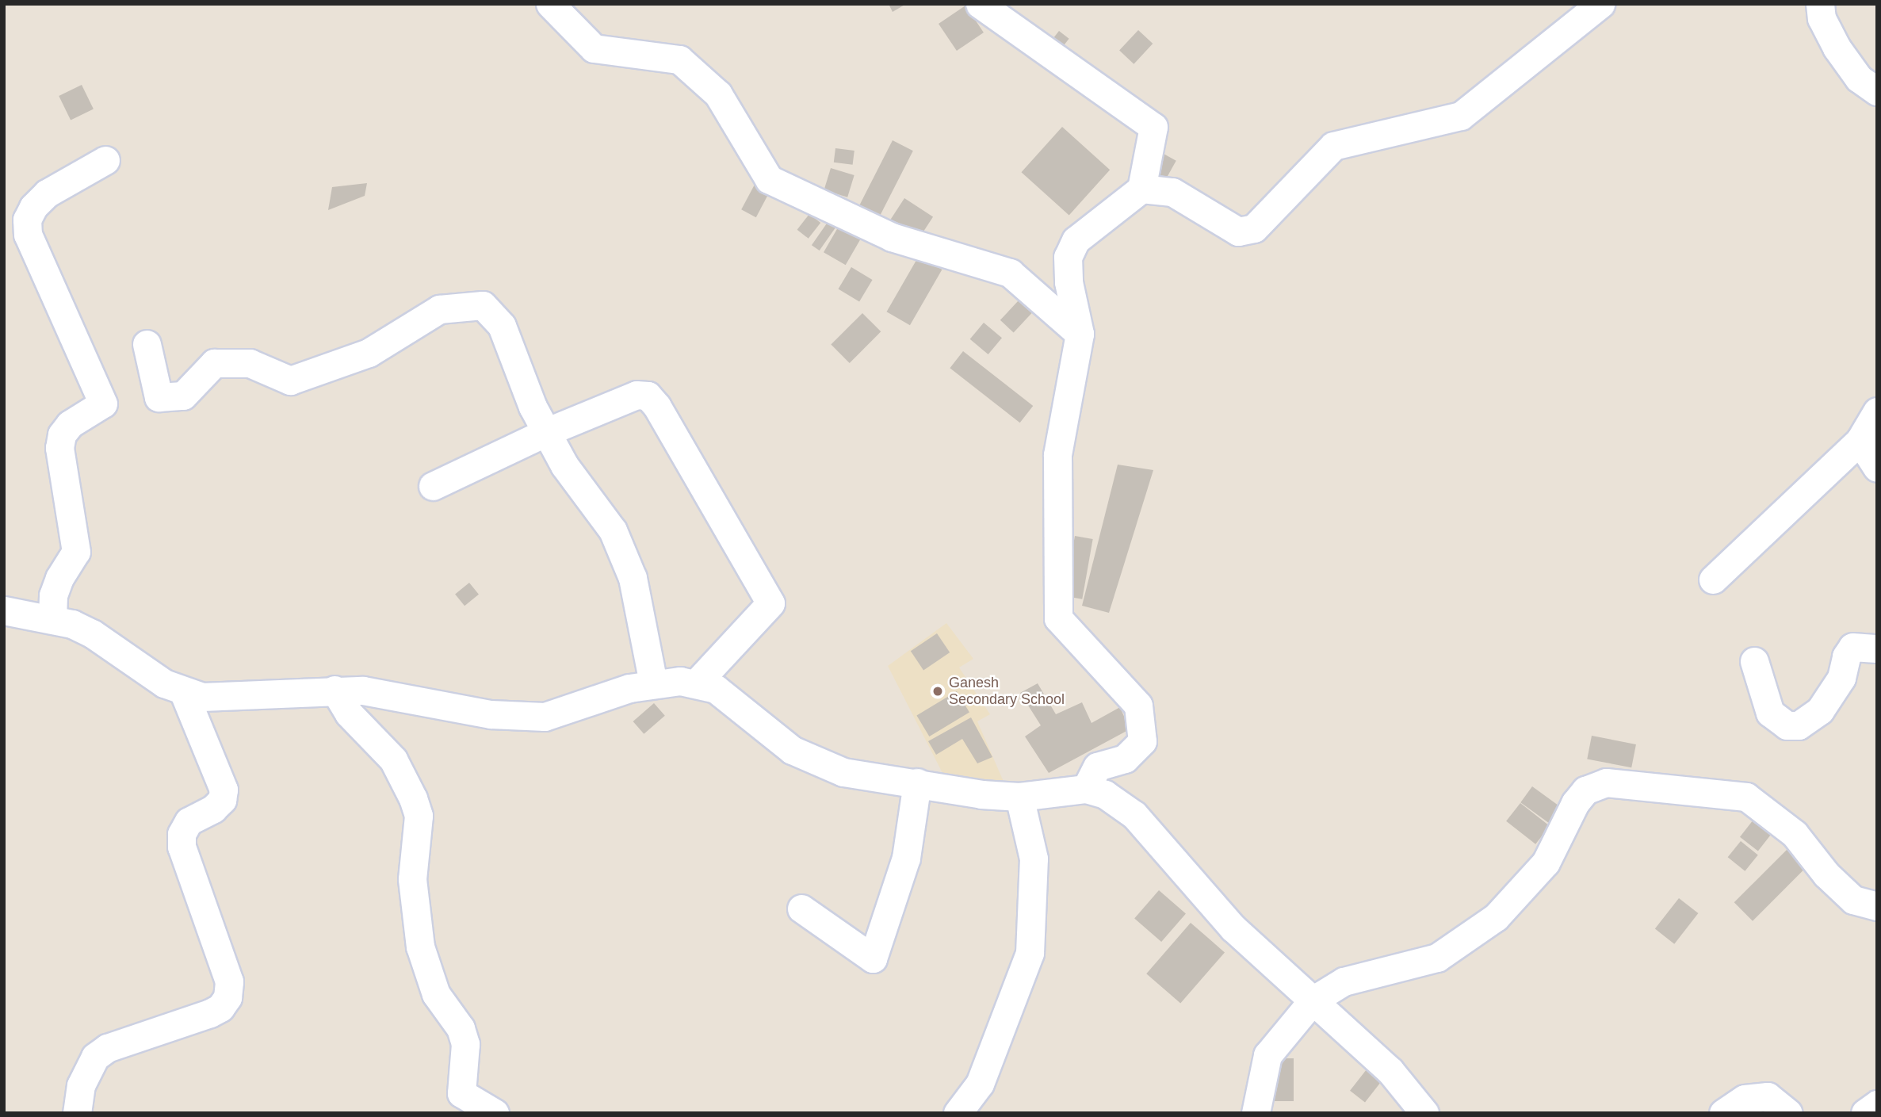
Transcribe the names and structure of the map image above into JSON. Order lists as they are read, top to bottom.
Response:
{
  "places": ["Ganesh Secondary School"]
}
